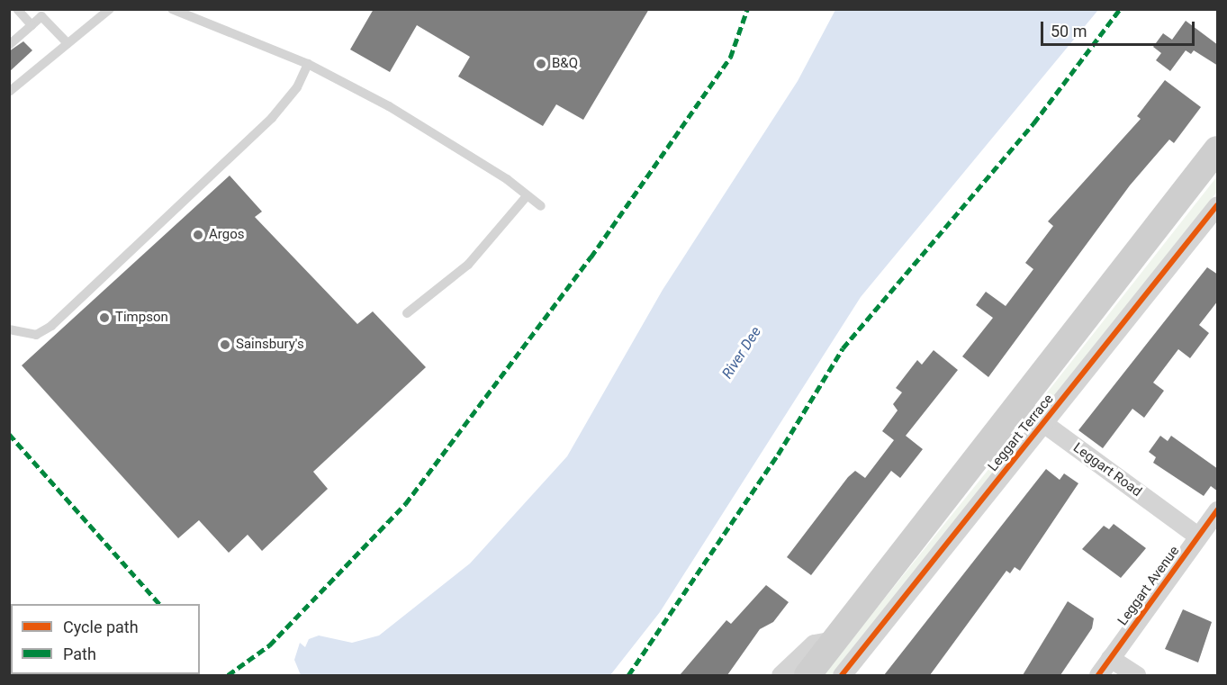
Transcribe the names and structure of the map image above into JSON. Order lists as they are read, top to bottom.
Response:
{
  "streets": {
    "main road": ["Leggart Terrace"],
    "street": ["Leggart Road", "Leggart Avenue"]
  },
  "crossings": [
    ["Leggart Terrace", "Leggart Road"],
    ["Leggart Road", "Leggart Avenue"]
  ],
  "water": ["River Dee"],
  "places": [
    "B&Q",
    "Argos",
    "Timpson",
    "Sainsbury's"
  ],
  "legend": ["Cycle path", "Path"],
  "scale_bar": "50 m"
}
